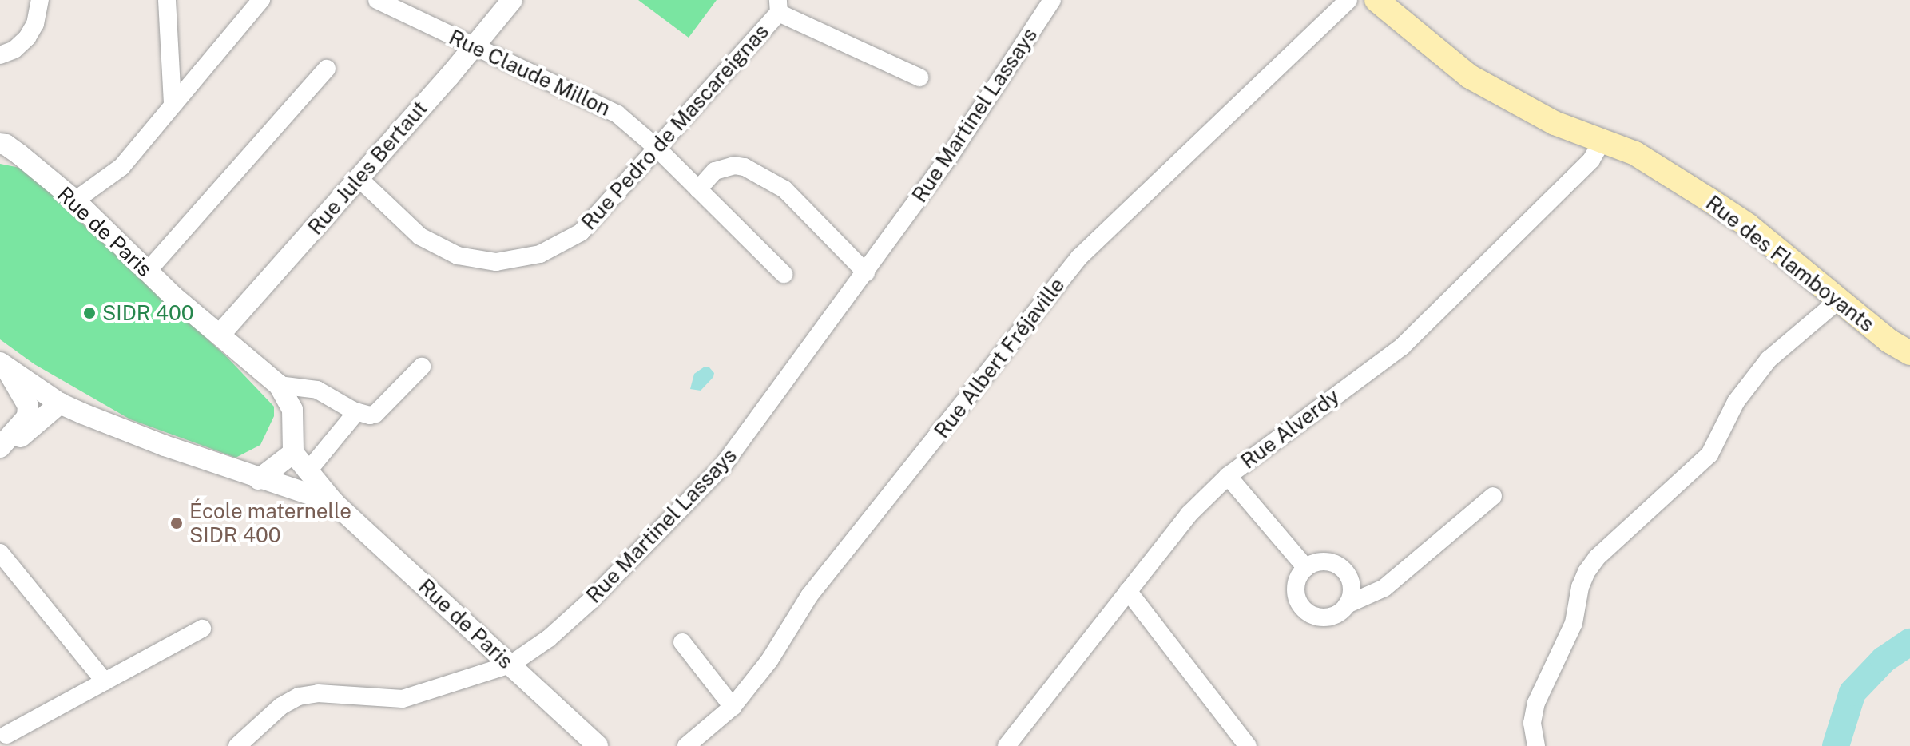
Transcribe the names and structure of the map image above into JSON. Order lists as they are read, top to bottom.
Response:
{
  "streets": {
    "main road": ["Rue des Flamboyants"],
    "street": [
      "Rue Claude Millon",
      "Rue Martinel Lassays",
      "Rue Pedro de Mascareignas",
      "Rue Jules Bertaut",
      "Rue de Paris",
      "Rue Albert Fréjaville",
      "Rue Alverdy"
    ]
  },
  "crossings": [
    ["Rue Claude Millon", "Rue Pedro de Mascareignas"],
    ["Rue Claude Millon", "Rue Jules Bertaut"],
    ["Rue Martinel Lassays", "Rue de Paris"],
    ["Rue Pedro de Mascareignas", "Rue Jules Bertaut"],
    ["Rue Jules Bertaut", "Rue de Paris"],
    ["Rue des Flamboyants", "Rue Alverdy"]
  ],
  "places": ["SIDR 400", "École maternelle SIDR 400"]
}
